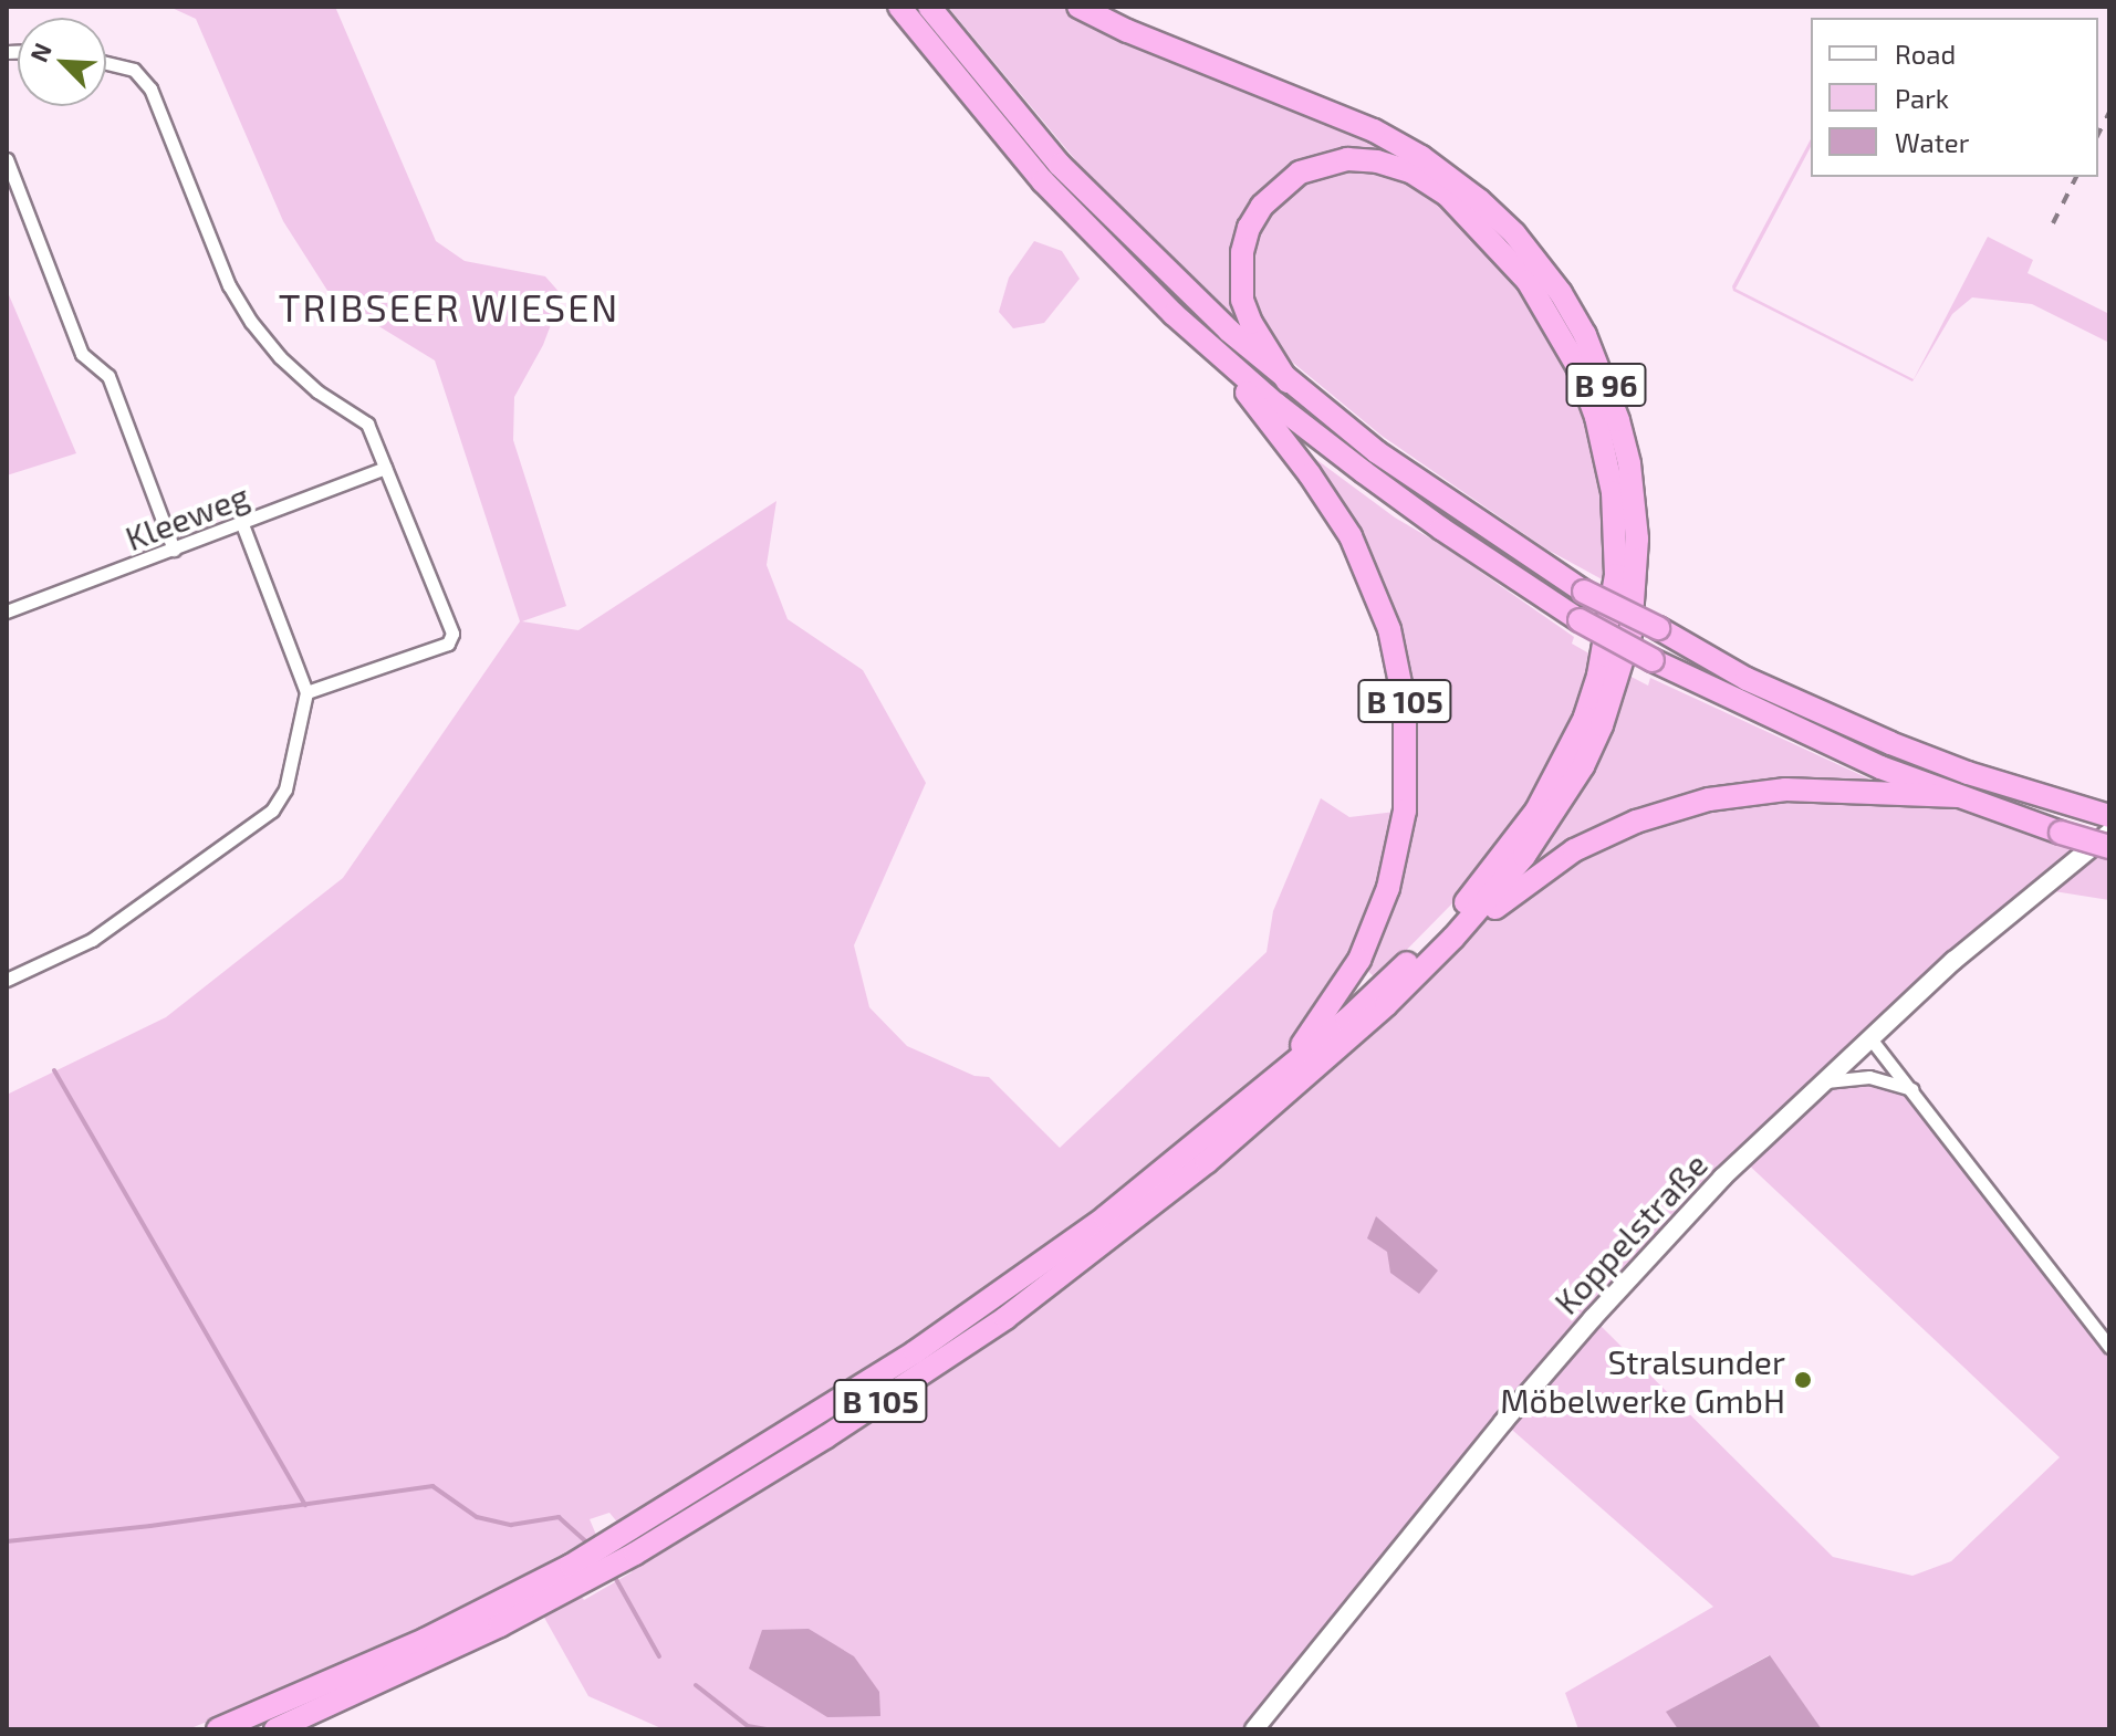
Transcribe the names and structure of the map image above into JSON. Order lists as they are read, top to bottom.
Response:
{
  "streets": {
    "highway": ["B 96", "B 105"],
    "street": ["Kleeweg", "Koppelstraße"]
  },
  "crossings": [
    ["B 96", "B 105"]
  ],
  "districts": ["TRIBSEER WIESEN"],
  "places": ["Stralsunder Möbelwerke GmbH"],
  "legend": ["Road", "Park", "Water"],
  "north": "top left"
}
